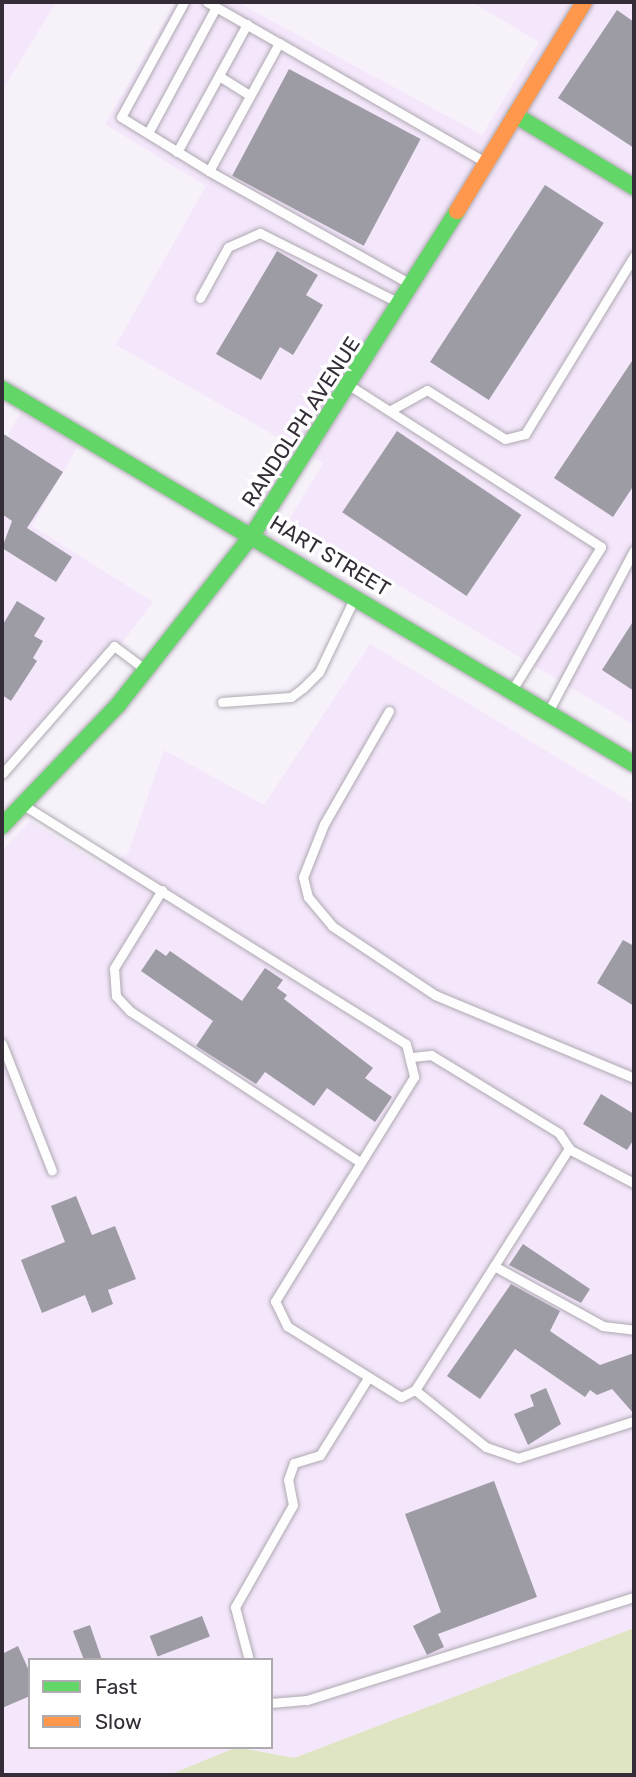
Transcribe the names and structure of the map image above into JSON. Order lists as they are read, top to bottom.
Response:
{
  "streets": {
    "main road": ["RANDOLPH AVENUE", "HART STREET"]
  },
  "crossings": [
    ["RANDOLPH AVENUE", "HART STREET"]
  ],
  "legend": ["Fast", "Slow"]
}
